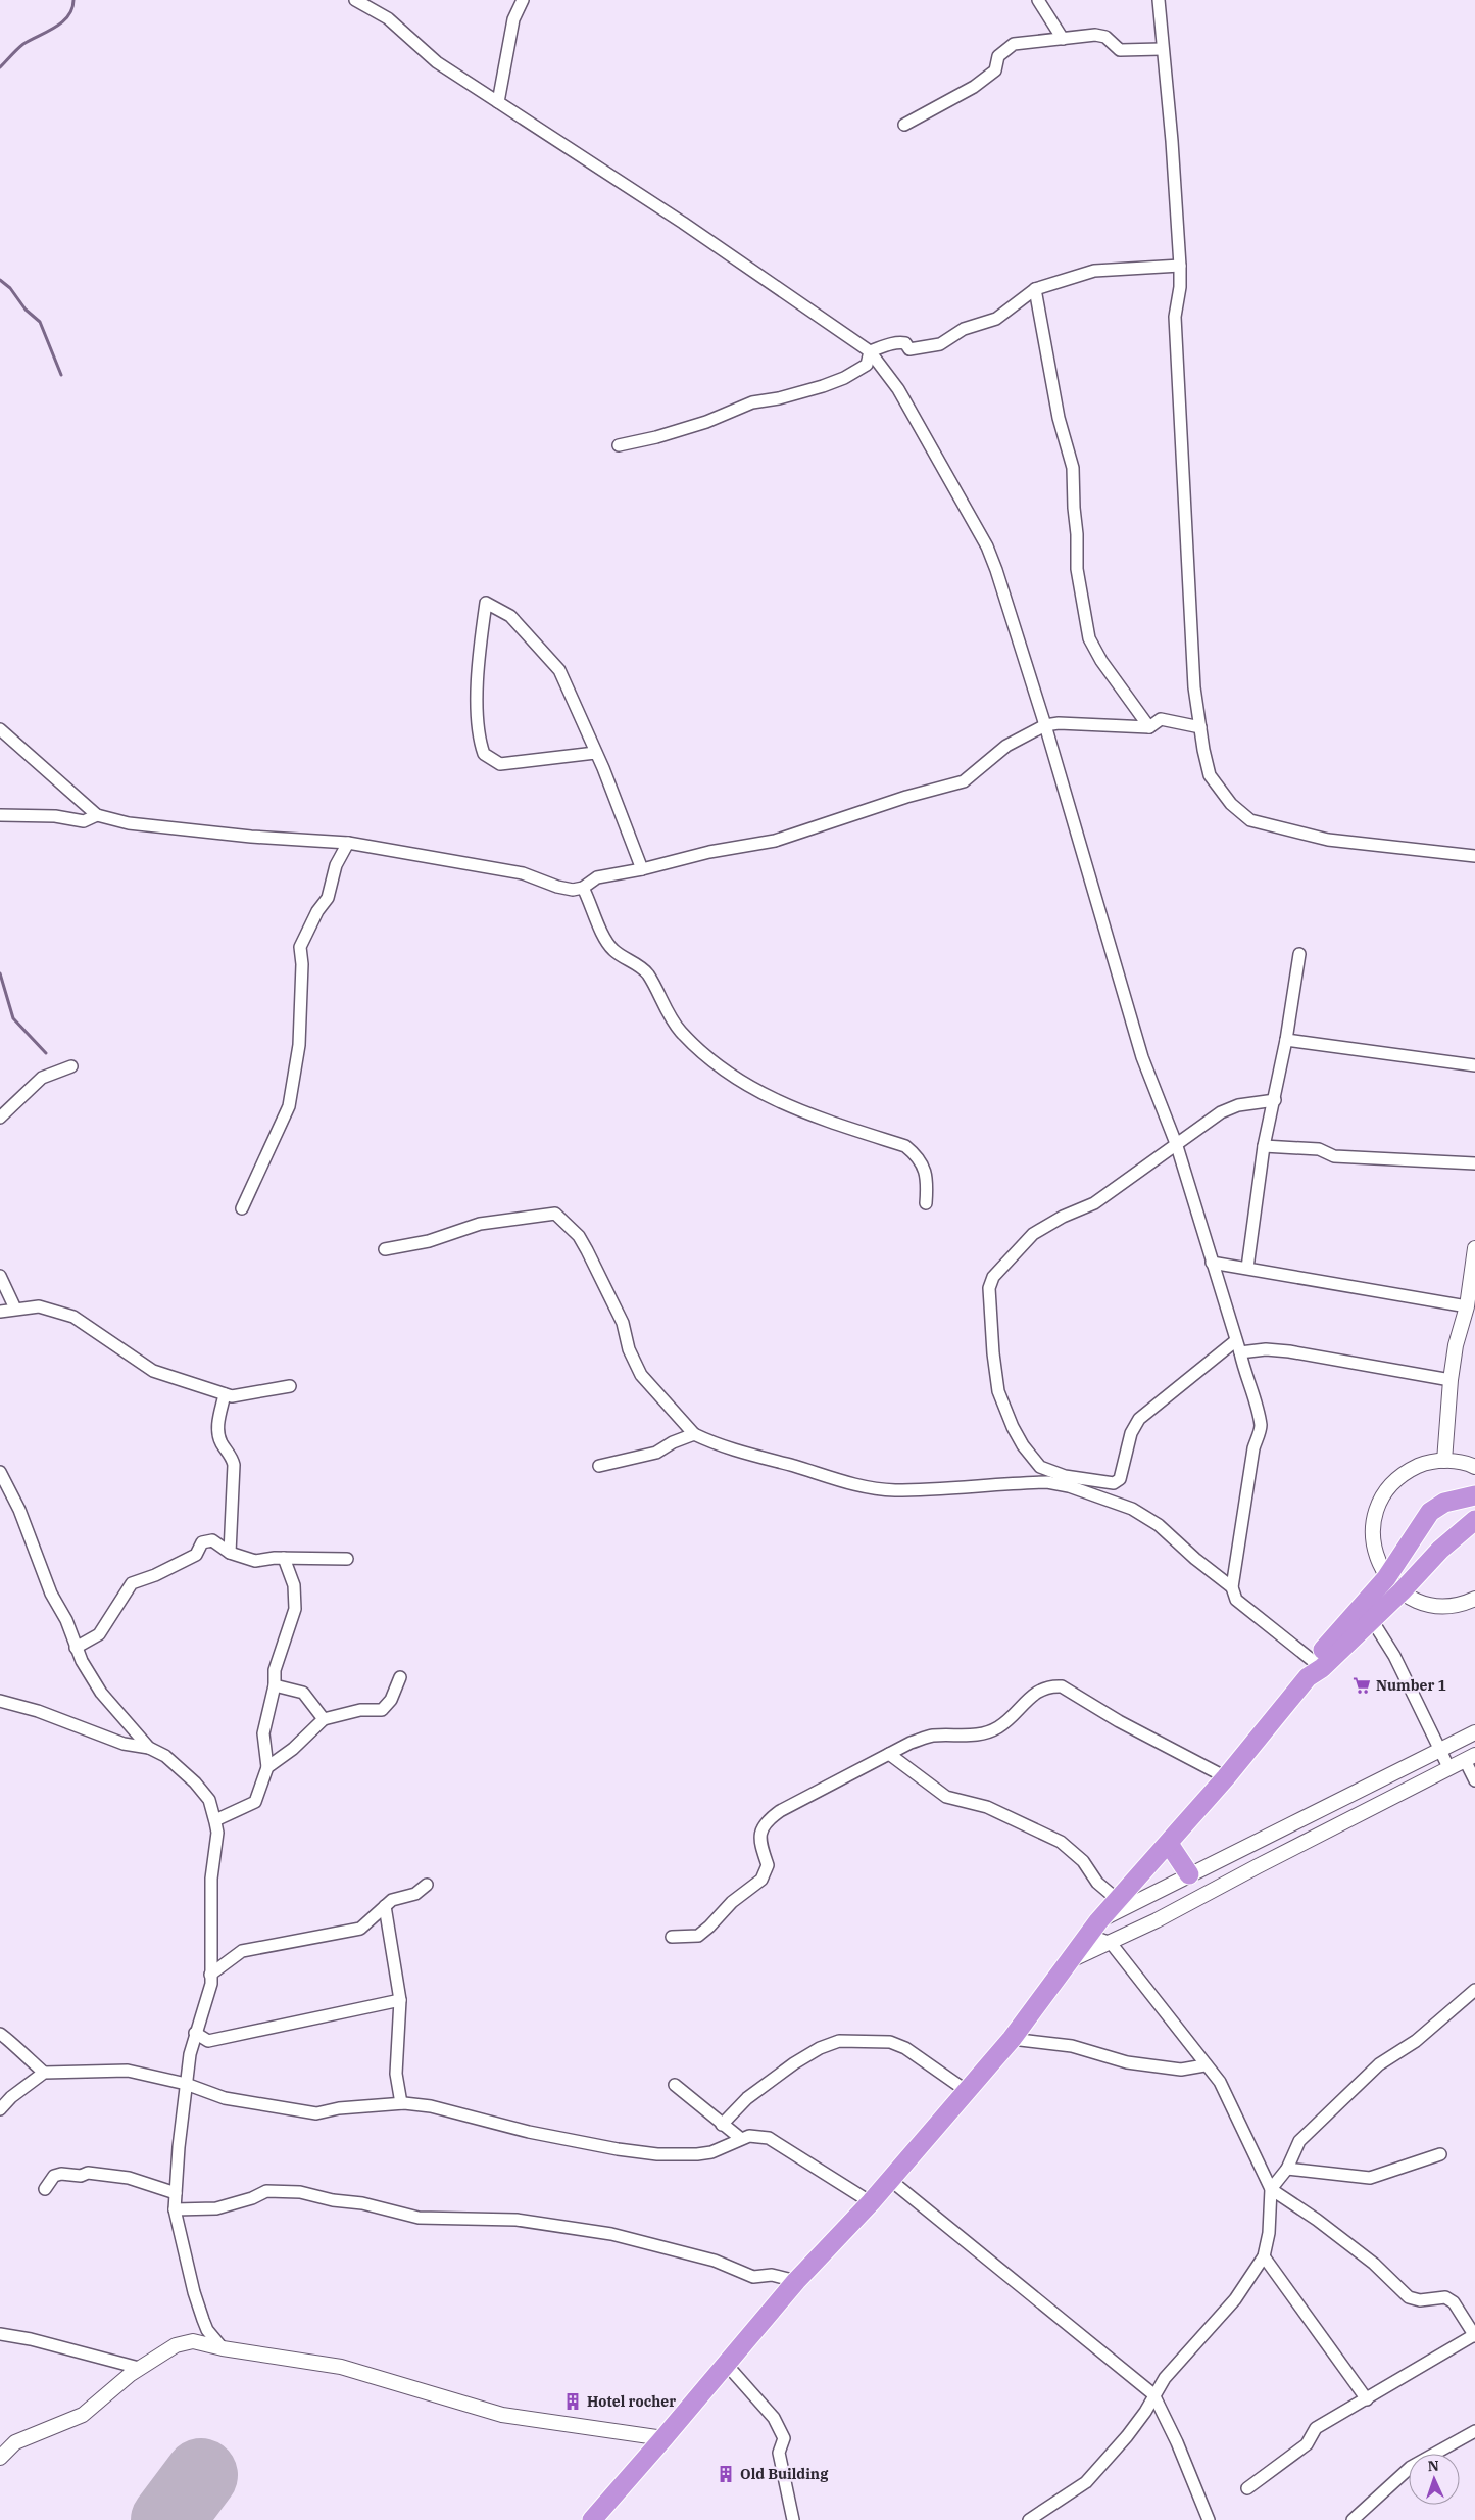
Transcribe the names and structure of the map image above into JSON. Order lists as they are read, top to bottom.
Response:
{
  "places": {
    "supermarket": ["Number 1"],
    "building": ["Hotel rocher", "Old Building"]
  },
  "north": "top"
}
